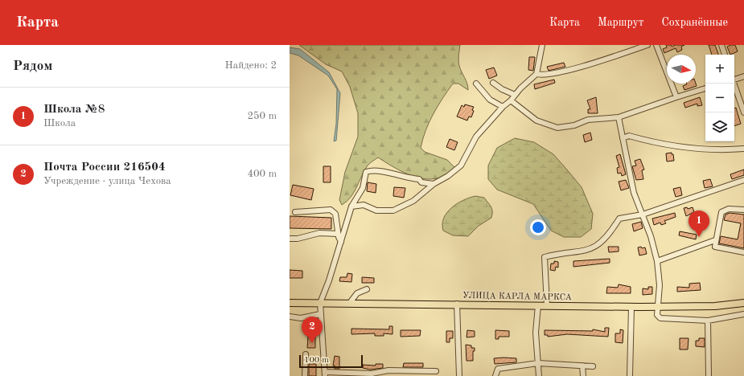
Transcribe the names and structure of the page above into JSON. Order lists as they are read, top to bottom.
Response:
{
  "streets": {
    "main road": ["УЛИЦА КАРЛА МАРКСА"]
  },
  "scale_bar": "100 m",
  "north": "right",
  "page": {
    "header": "Карта",
    "nav": ["Карта", "Маршрут", "Сохранённые"],
    "heading": ["Рядом", "Найдено: 2"],
    "map_buttons": ["+", "−"],
    "list": [
      {
        "mark": "1",
        "name": "Школа №8",
        "note": "Школа",
        "value": "250 m"
      },
      {
        "mark": "2",
        "name": "Почта России 216504",
        "note": "Учреждение · улица Чехова",
        "value": "400 m"
      }
    ],
    "pins": ["1", "2"],
    "scale": "100 m"
  }
}
